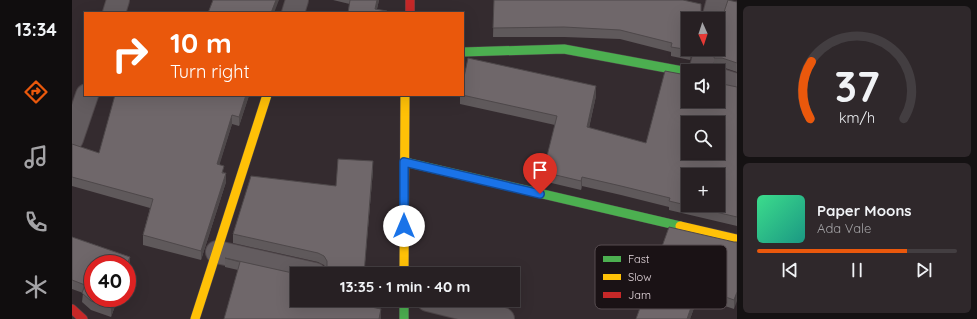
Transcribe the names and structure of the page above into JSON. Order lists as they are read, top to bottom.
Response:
{
  "legend": ["Fast", "Slow", "Jam"],
  "north": "bottom",
  "page": {
    "tabs": "13:34",
    "map_buttons": "+",
    "turn": ["10 m", "Turn right"],
    "song": ["Paper Moons", "Ada Vale"],
    "limit": "40",
    "trip": "13:35 · 1 min · 40 m",
    "gauge": ["37", "km/h"]
  }
}
